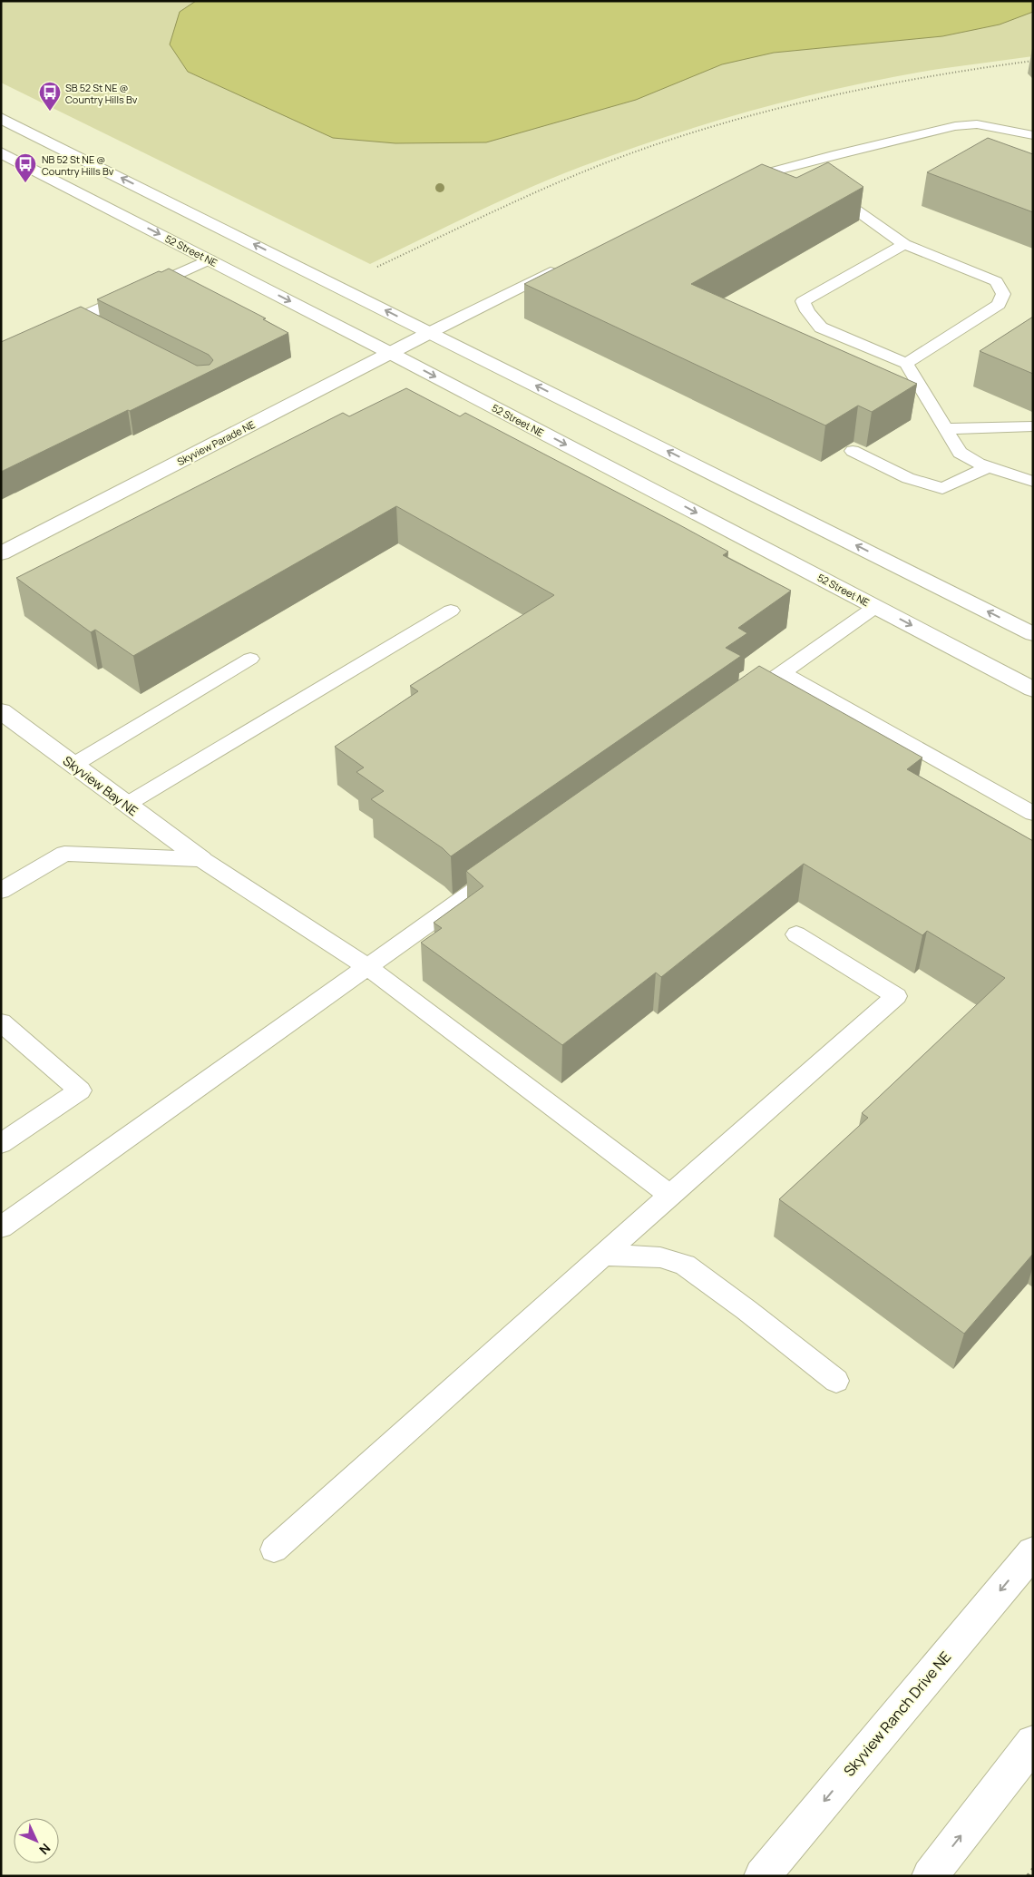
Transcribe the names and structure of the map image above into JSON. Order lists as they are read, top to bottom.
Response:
{
  "streets": {
    "street": [
      "52 Street NE",
      "Skyview Parade NE",
      "Skyview Bay NE",
      "Skyview Ranch Drive NE"
    ]
  },
  "crossings": [
    ["52 Street NE", "Skyview Parade NE"]
  ],
  "places": {
    "bus stop": ["SB 52 St NE @ Country Hills Bv", "NB 52 St NE @ Country Hills Bv"]
  },
  "north": "bottom right"
}
